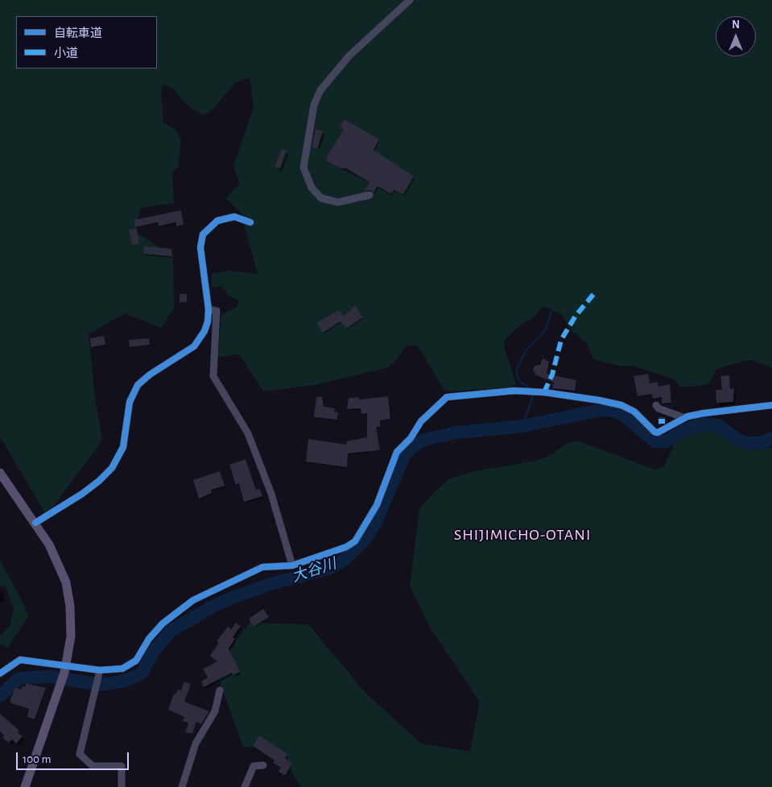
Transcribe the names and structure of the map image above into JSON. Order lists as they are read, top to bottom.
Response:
{
  "districts": ["SHIJIMICHO-OTANI"],
  "water": ["大谷川"],
  "legend": ["自転車道", "小道"],
  "scale_bar": "100 m",
  "north": "top"
}
